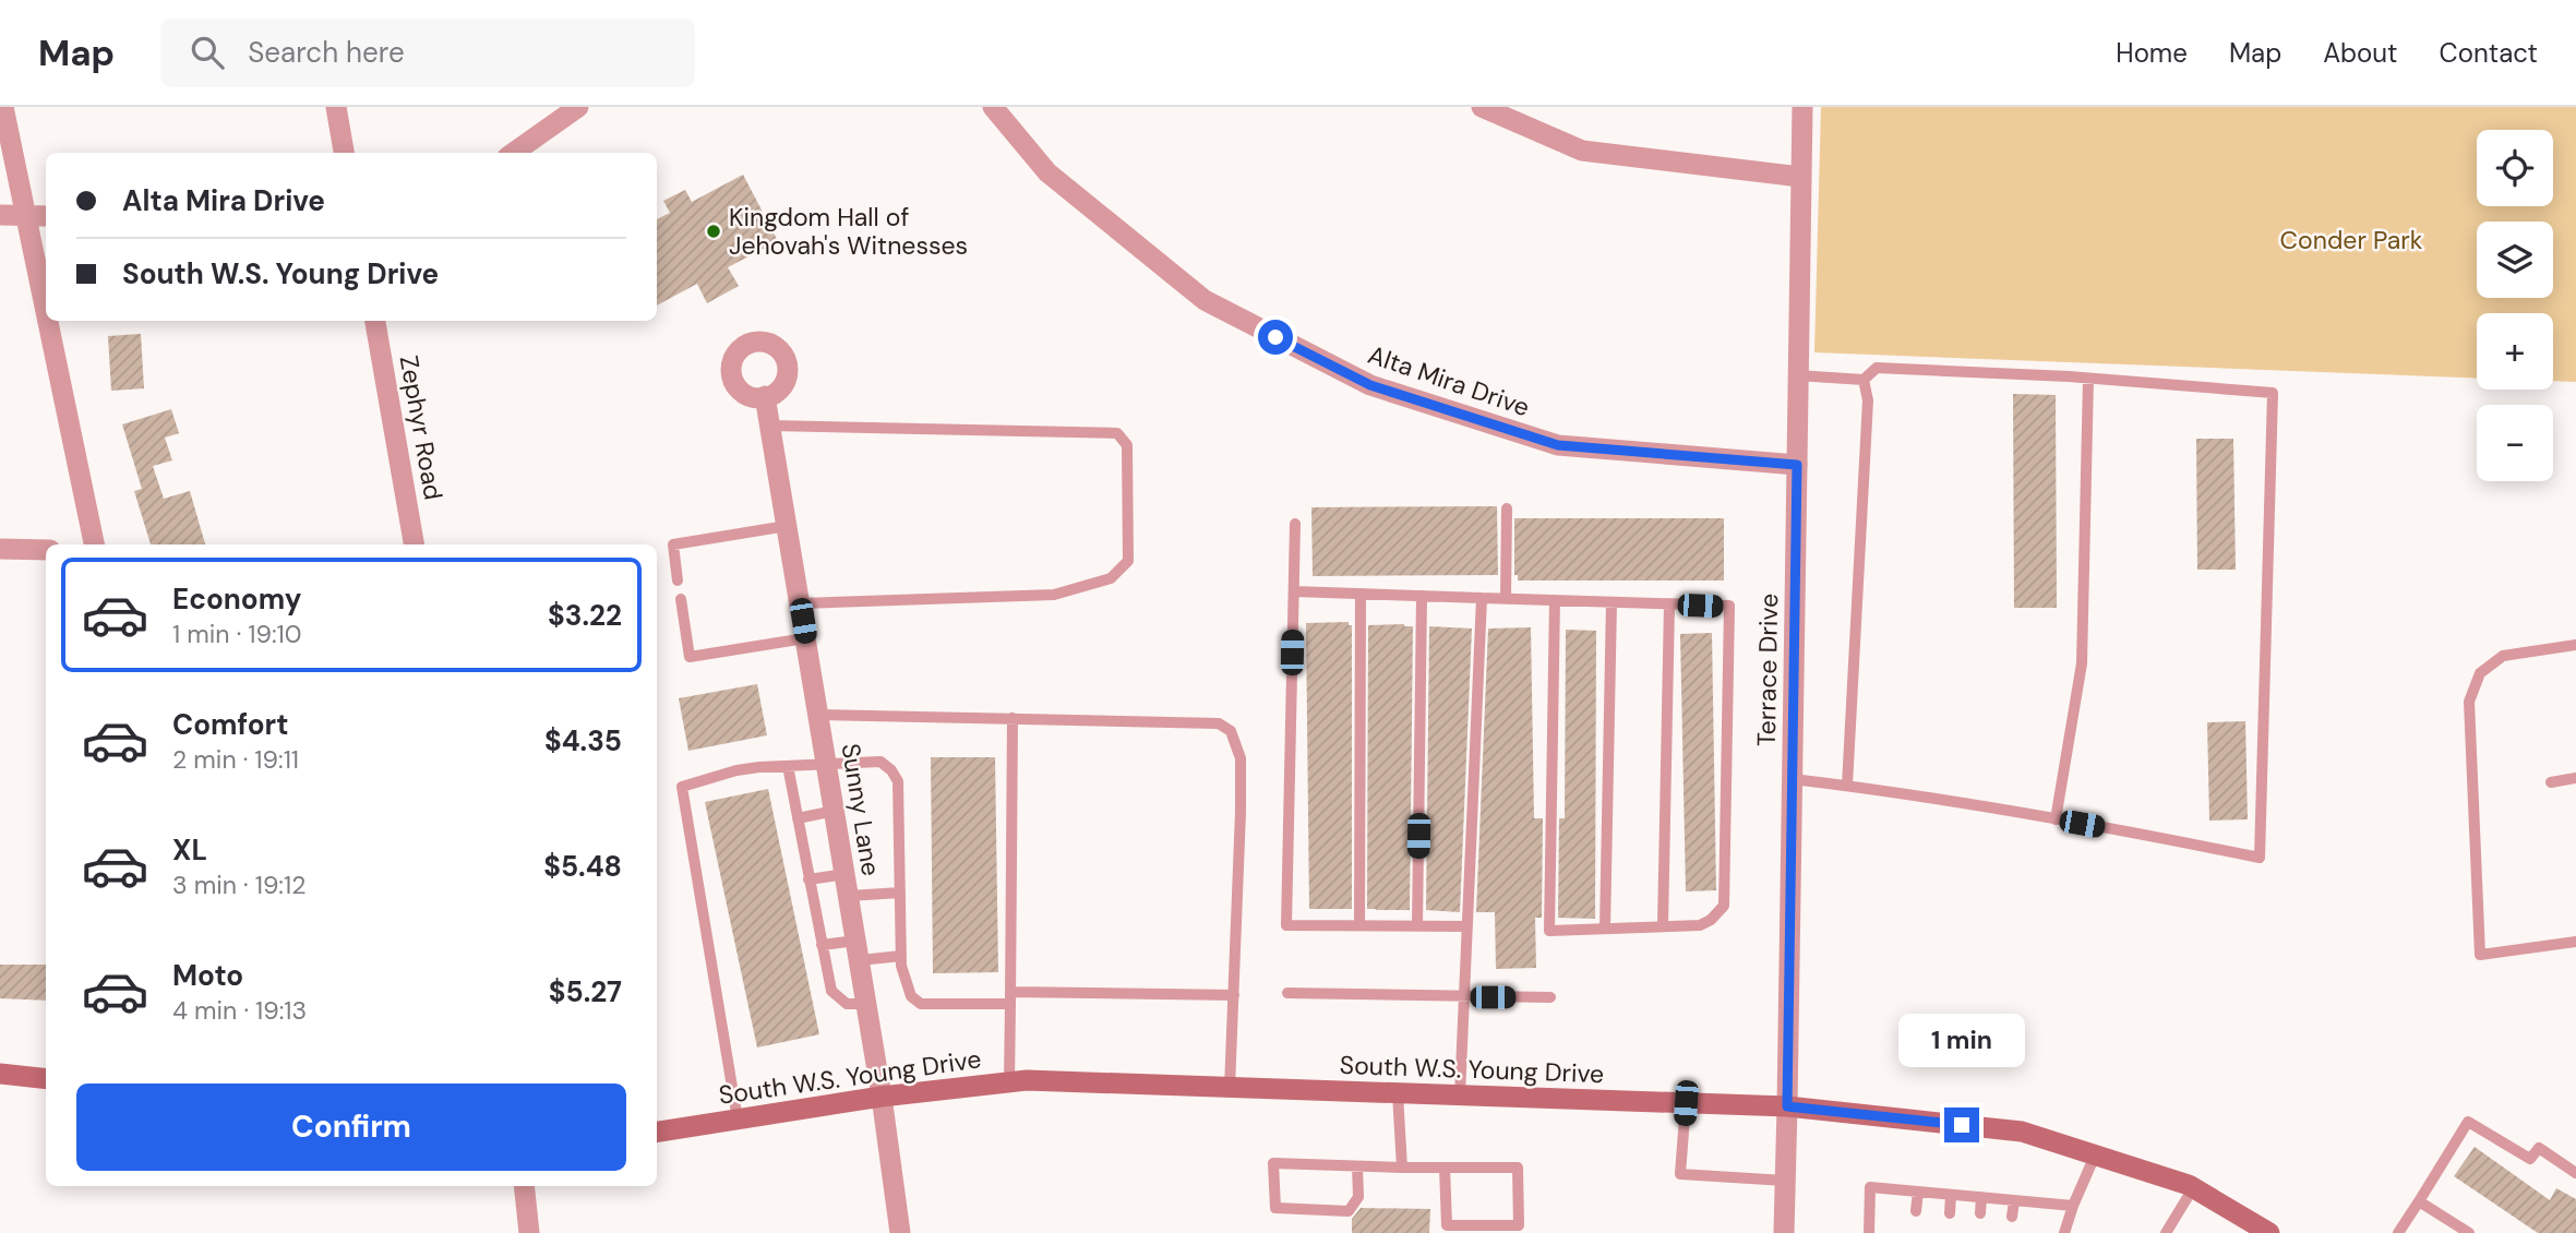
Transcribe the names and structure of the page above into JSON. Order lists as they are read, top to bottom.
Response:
{
  "streets": {
    "main road": ["South W.S. Young Drive"],
    "street": [
      "Alta Mira Drive",
      "Zephyr Road",
      "Terrace Drive",
      "Sunny Lane"
    ]
  },
  "crossings": [
    ["Alta Mira Drive", "Terrace Drive"],
    ["Terrace Drive", "South W.S. Young Drive"],
    ["Sunny Lane", "South W.S. Young Drive"]
  ],
  "parks": ["Conder Park"],
  "places": ["Kingdom Hall of Jehovah's Witnesses"],
  "page": {
    "header": "Map",
    "search": "Search here",
    "nav": [
      "Home",
      "Map",
      "About",
      "Contact"
    ],
    "map_buttons": ["+", "−"],
    "banner": ["Alta Mira Drive", "South W.S. Young Drive"],
    "list": [
      {
        "name": "Economy",
        "note": "1 min · 19:10",
        "value": "$3.22"
      },
      {
        "name": "Comfort",
        "note": "2 min · 19:11",
        "value": "$4.35"
      },
      {
        "name": "XL",
        "note": "3 min · 19:12",
        "value": "$5.48"
      },
      {
        "name": "Moto",
        "note": "4 min · 19:13",
        "value": "$5.27"
      }
    ],
    "bubble": "1 min",
    "buttons": "Confirm"
  }
}
